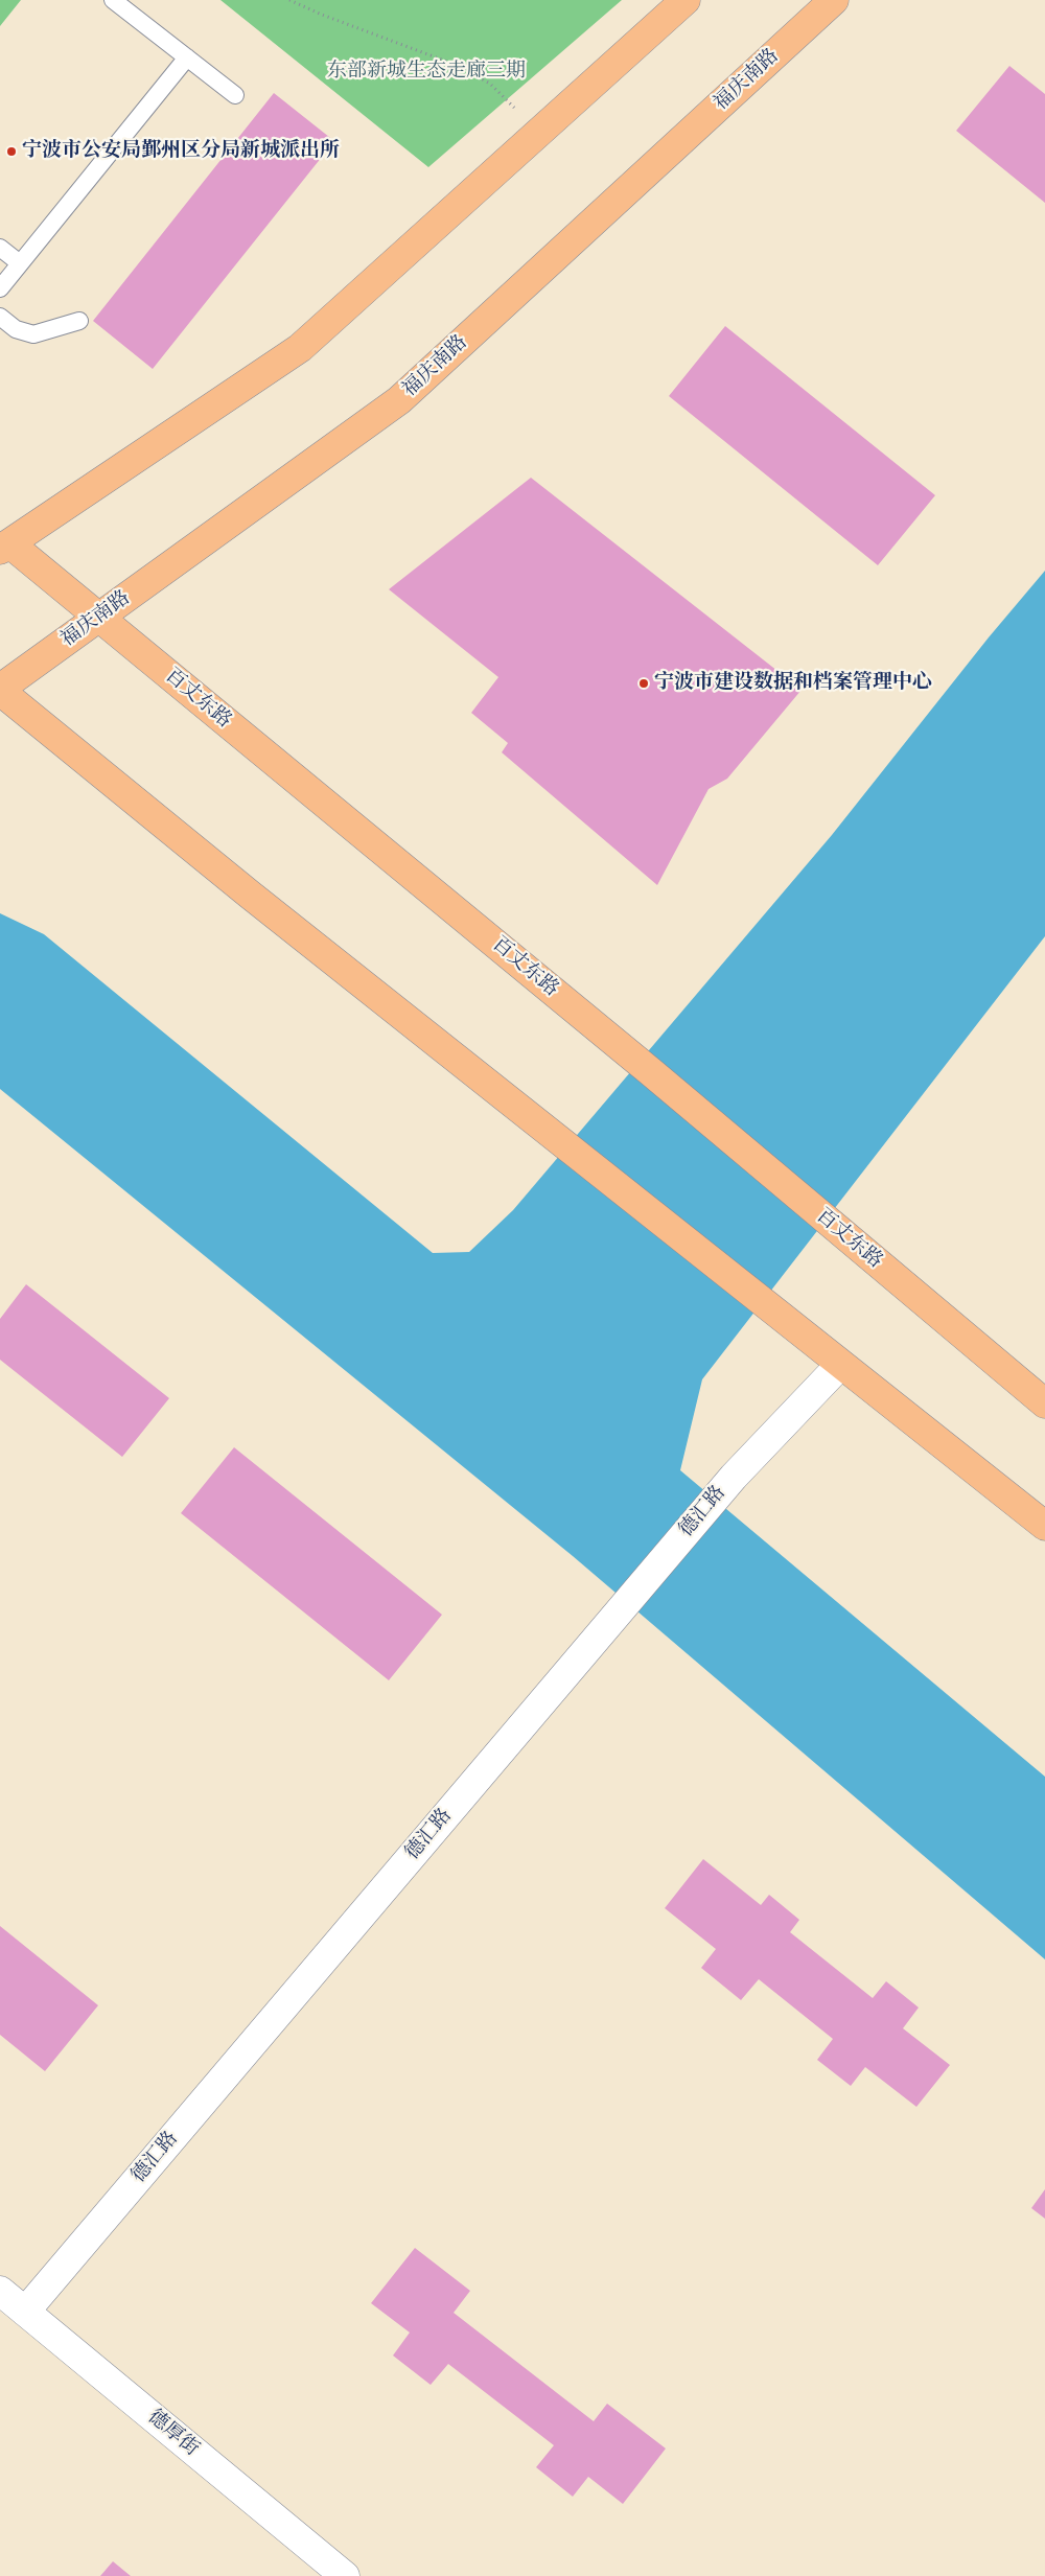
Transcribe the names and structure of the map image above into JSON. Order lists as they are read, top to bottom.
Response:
{
  "streets": {
    "main road": ["福庆南路", "百丈东路"],
    "street": ["德汇路", "德厚街"]
  },
  "crossings": [
    ["福庆南路", "百丈东路"],
    ["德汇路", "德厚街"]
  ],
  "parks": ["东部新城生态走廊三期"],
  "places": ["宁波市公安局鄞州区分局新城派出所", "宁波市建设数据和档案管理中心"]
}
